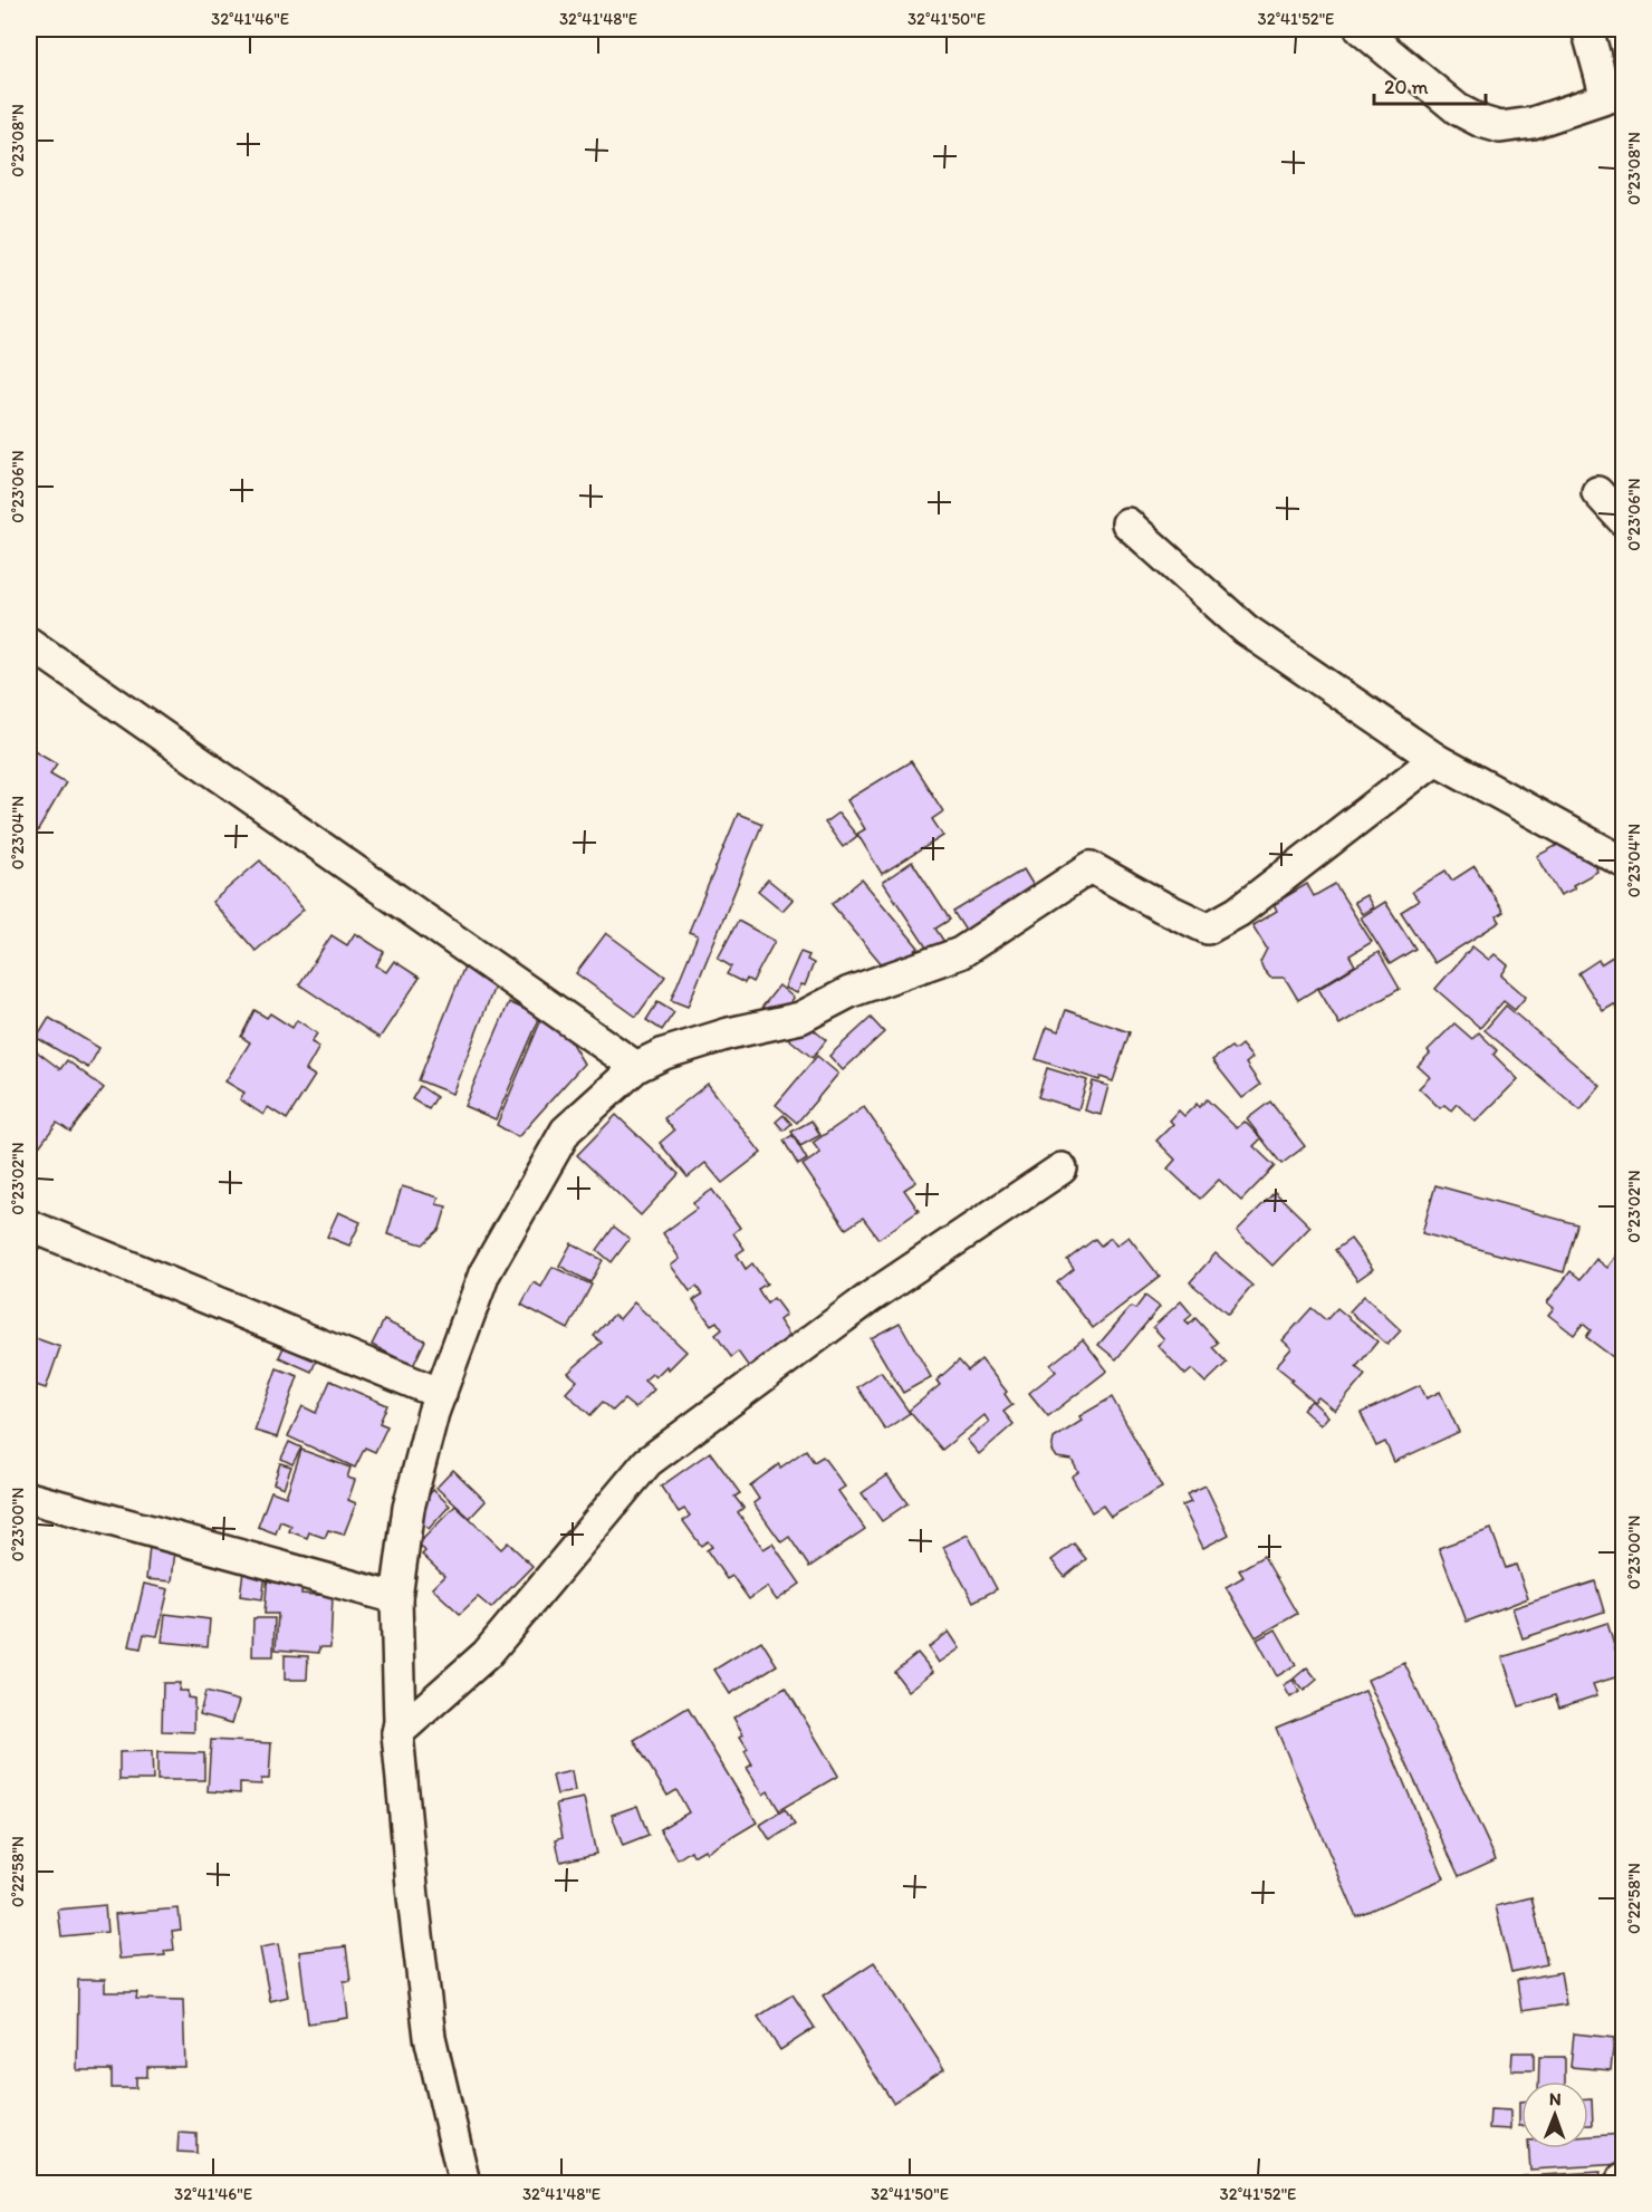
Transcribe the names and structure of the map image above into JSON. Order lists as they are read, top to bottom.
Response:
{
  "scale_bar": "20 m",
  "north": "top",
  "coordinates": [
    "32°41'46\"E",
    "32°41'48\"E",
    "32°41'50\"E",
    "32°41'52\"E",
    "0°23'08\"N",
    "0°23'06\"N",
    "0°23'04\"N",
    "0°23'02\"N",
    "0°23'00\"N",
    "0°22'58\"N"
  ]
}
